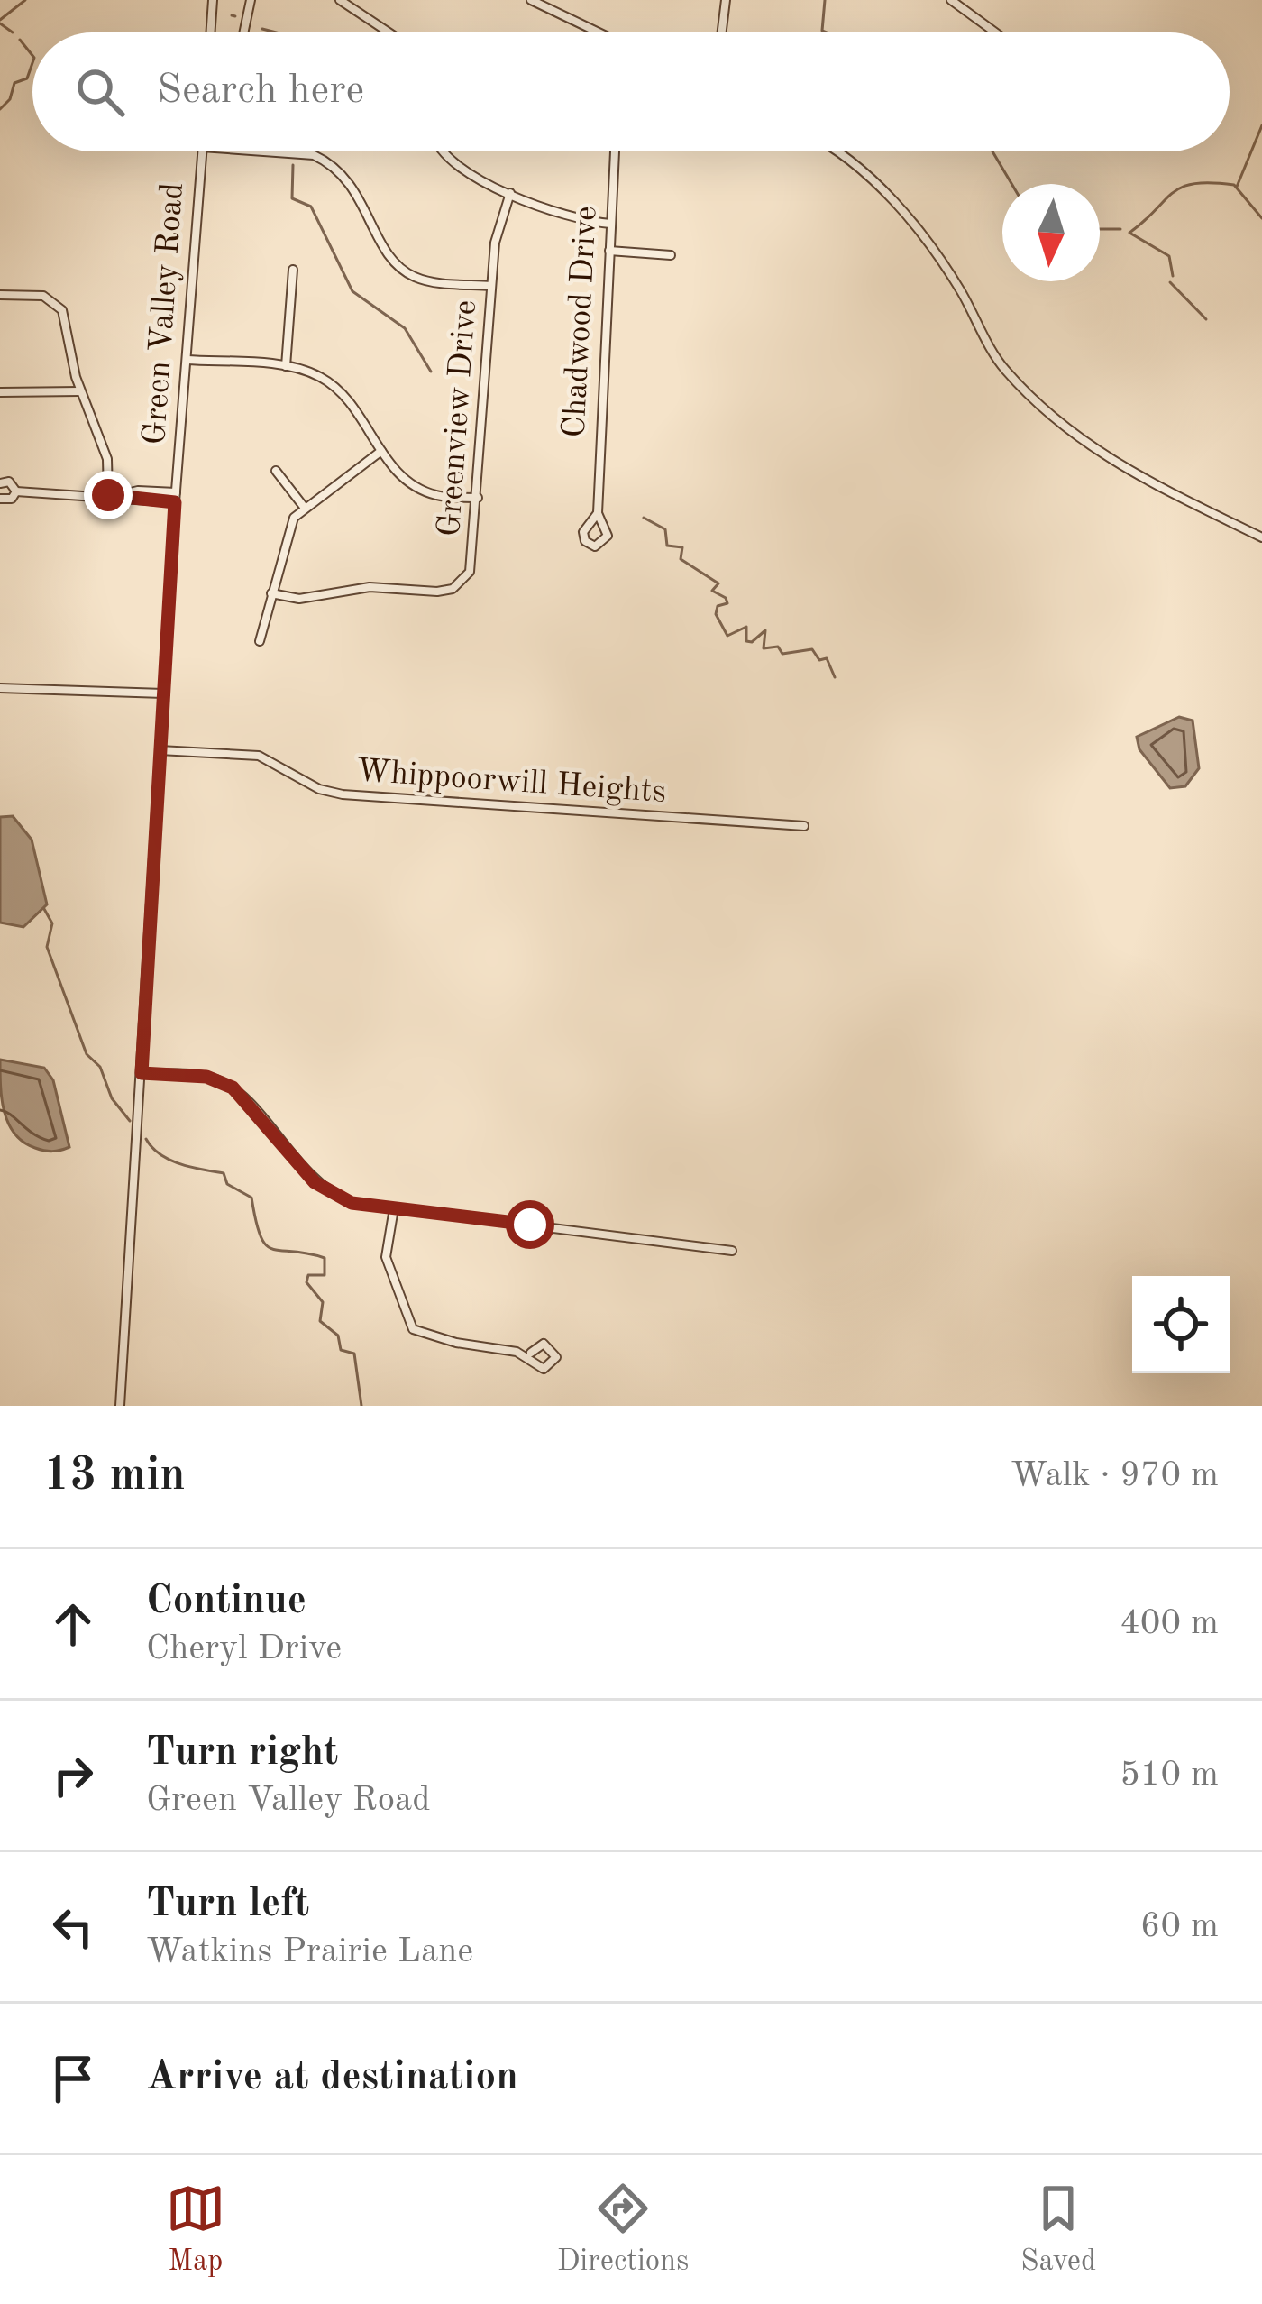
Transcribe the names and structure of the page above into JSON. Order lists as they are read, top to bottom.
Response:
{
  "streets": {
    "street": [
      "Green Valley Road",
      "Chadwood Drive",
      "Greenview Drive",
      "Whippoorwill Heights"
    ]
  },
  "crossings": [
    ["Green Valley Road", "Whippoorwill Heights"]
  ],
  "north": "bottom",
  "page": {
    "search": "Search here",
    "heading": ["13 min", "Walk · 970 m"],
    "list": [
      ["Continue", "Cheryl Drive", "400 m"],
      ["Turn right", "Green Valley Road", "510 m"],
      ["Turn left", "Watkins Prairie Lane", "60 m"],
      "Arrive at destination"
    ],
    "nav": ["Map", "Directions", "Saved"]
  }
}
